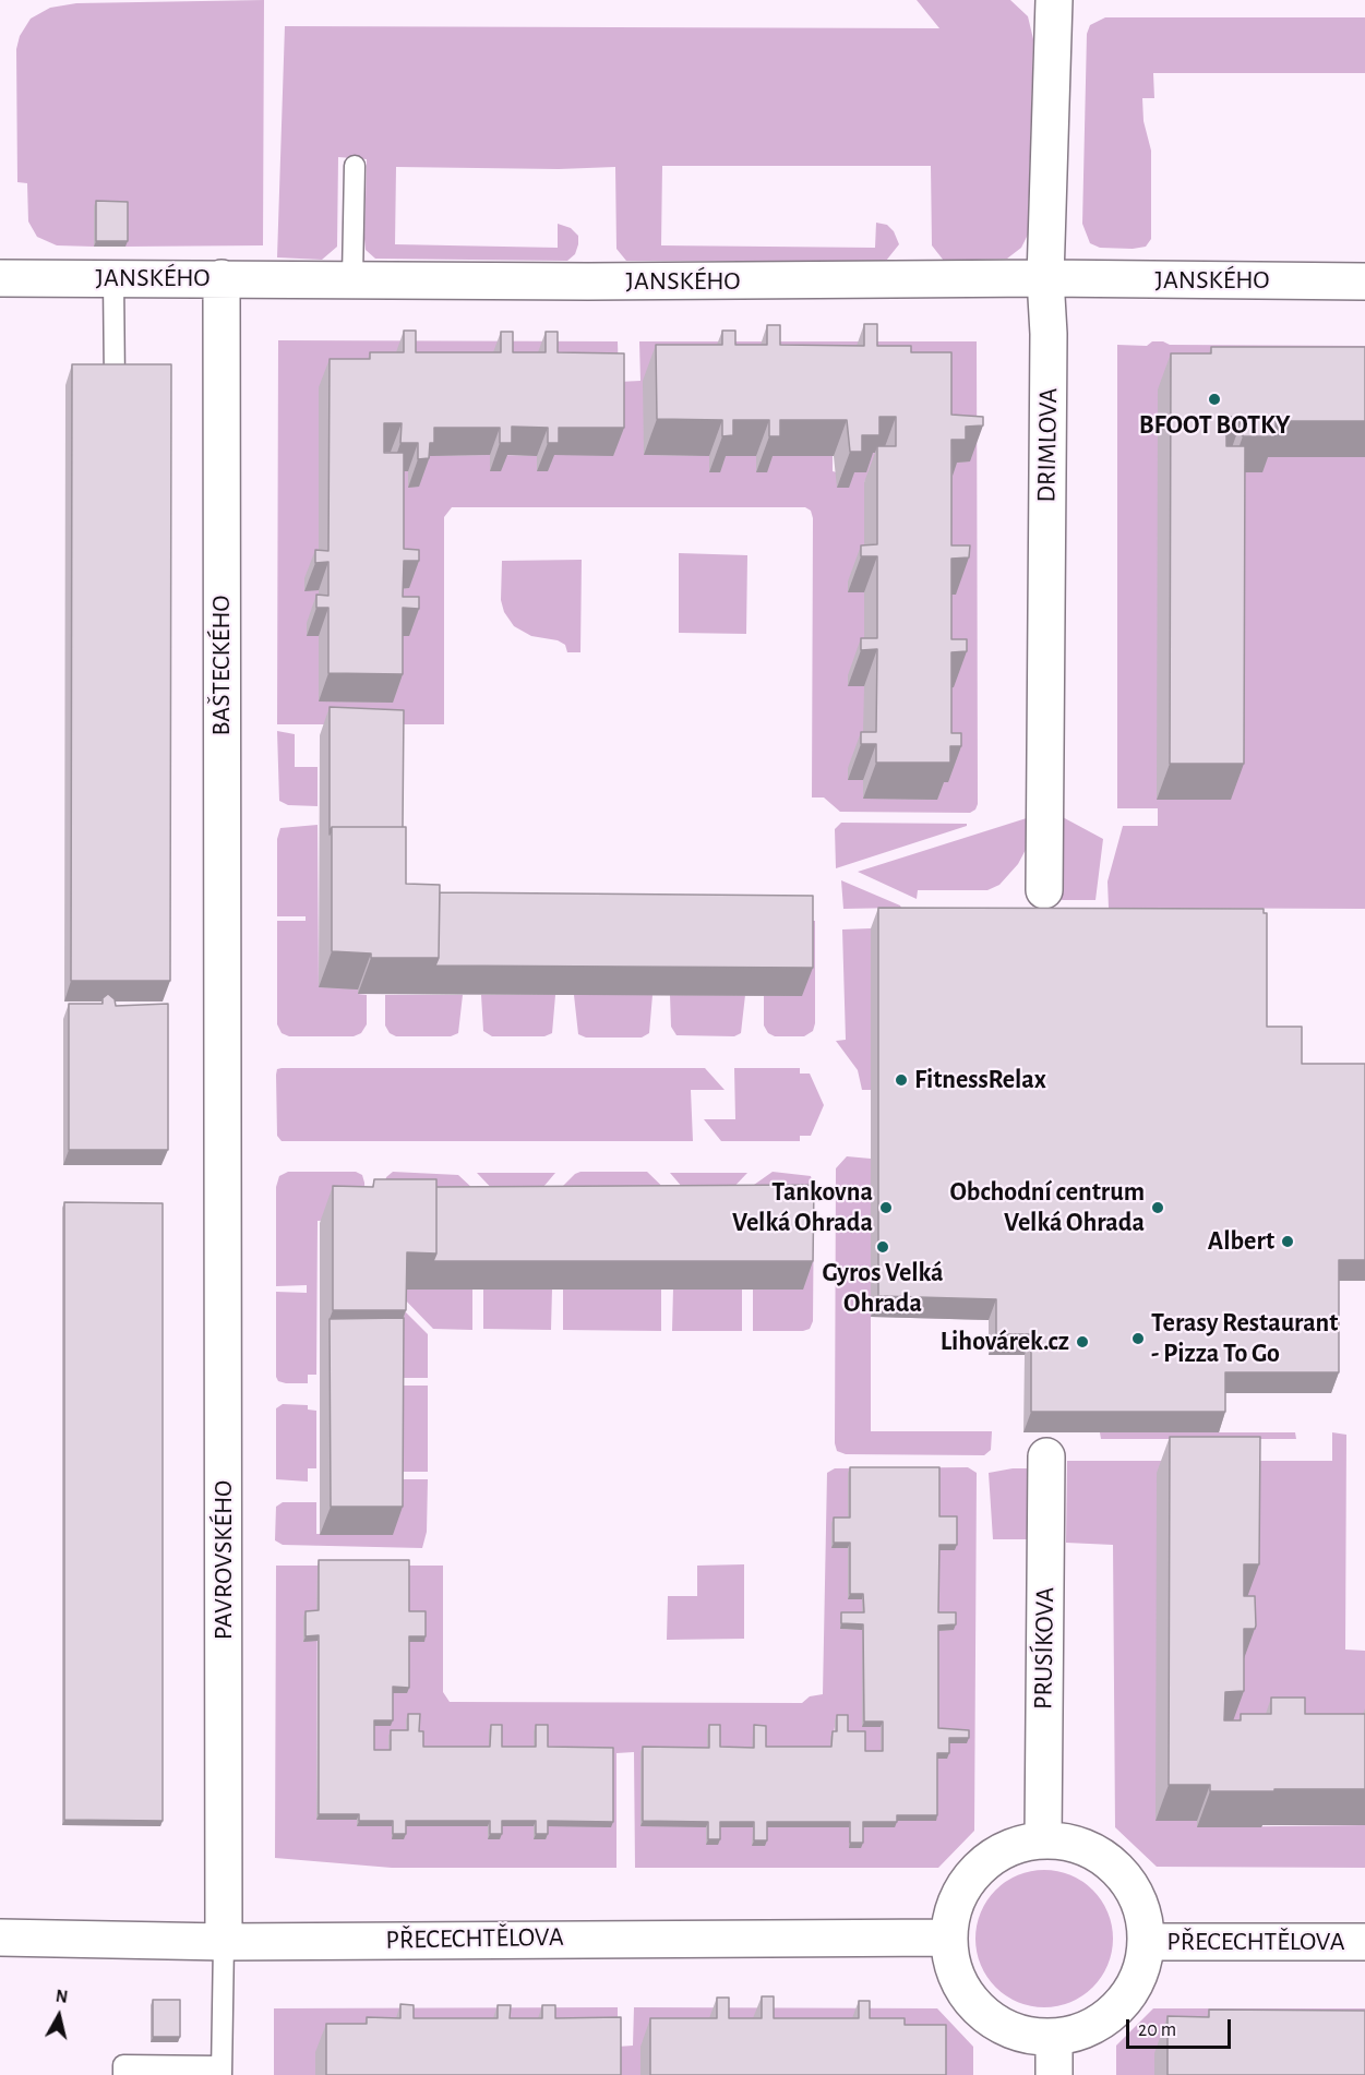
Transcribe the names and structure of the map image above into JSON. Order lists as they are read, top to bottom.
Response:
{
  "streets": {
    "street": [
      "JANSKÉHO",
      "DRIMLOVA",
      "BAŠTECKÉHO",
      "PAVROVSKÉHO",
      "PRUSÍKOVA",
      "PŘECECHTĚLOVA"
    ]
  },
  "crossings": [
    ["JANSKÉHO", "DRIMLOVA"],
    ["JANSKÉHO", "BAŠTECKÉHO"],
    ["BAŠTECKÉHO", "PAVROVSKÉHO"],
    ["PAVROVSKÉHO", "PŘECECHTĚLOVA"],
    ["PRUSÍKOVA", "PŘECECHTĚLOVA"]
  ],
  "places": [
    "BFOOT BOTKY",
    "FitnessRelax",
    "Tankovna Velká Ohrada",
    "Obchodní centrum Velká Ohrada",
    "Albert",
    "Gyros Velká Ohrada",
    "Terasy Restaurant - Pizza To Go",
    "Lihovárek.cz"
  ],
  "scale_bar": "20 m",
  "north": "top"
}
